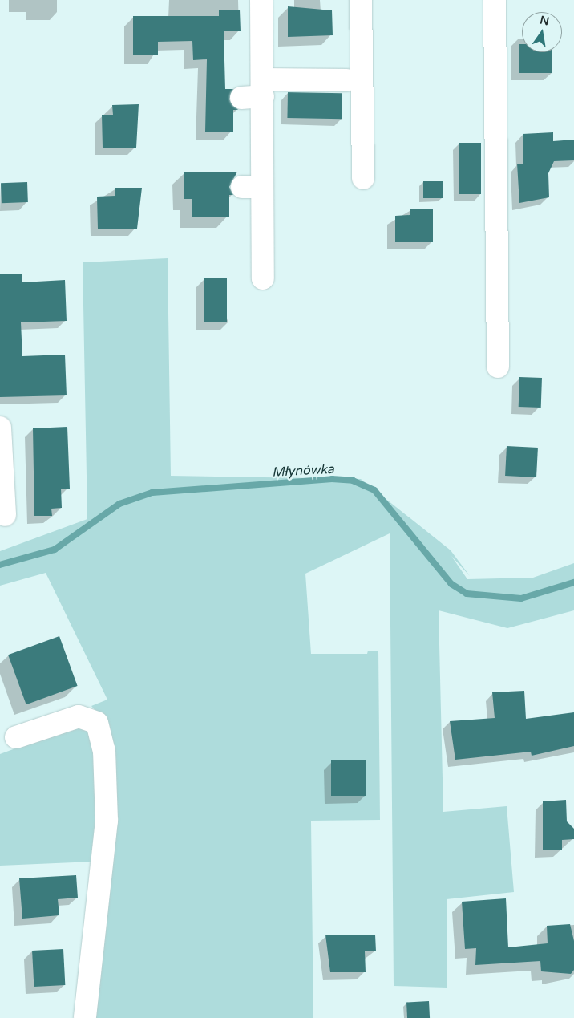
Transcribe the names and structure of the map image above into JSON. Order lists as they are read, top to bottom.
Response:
{
  "water": ["Młynówka"],
  "north": "top"
}
